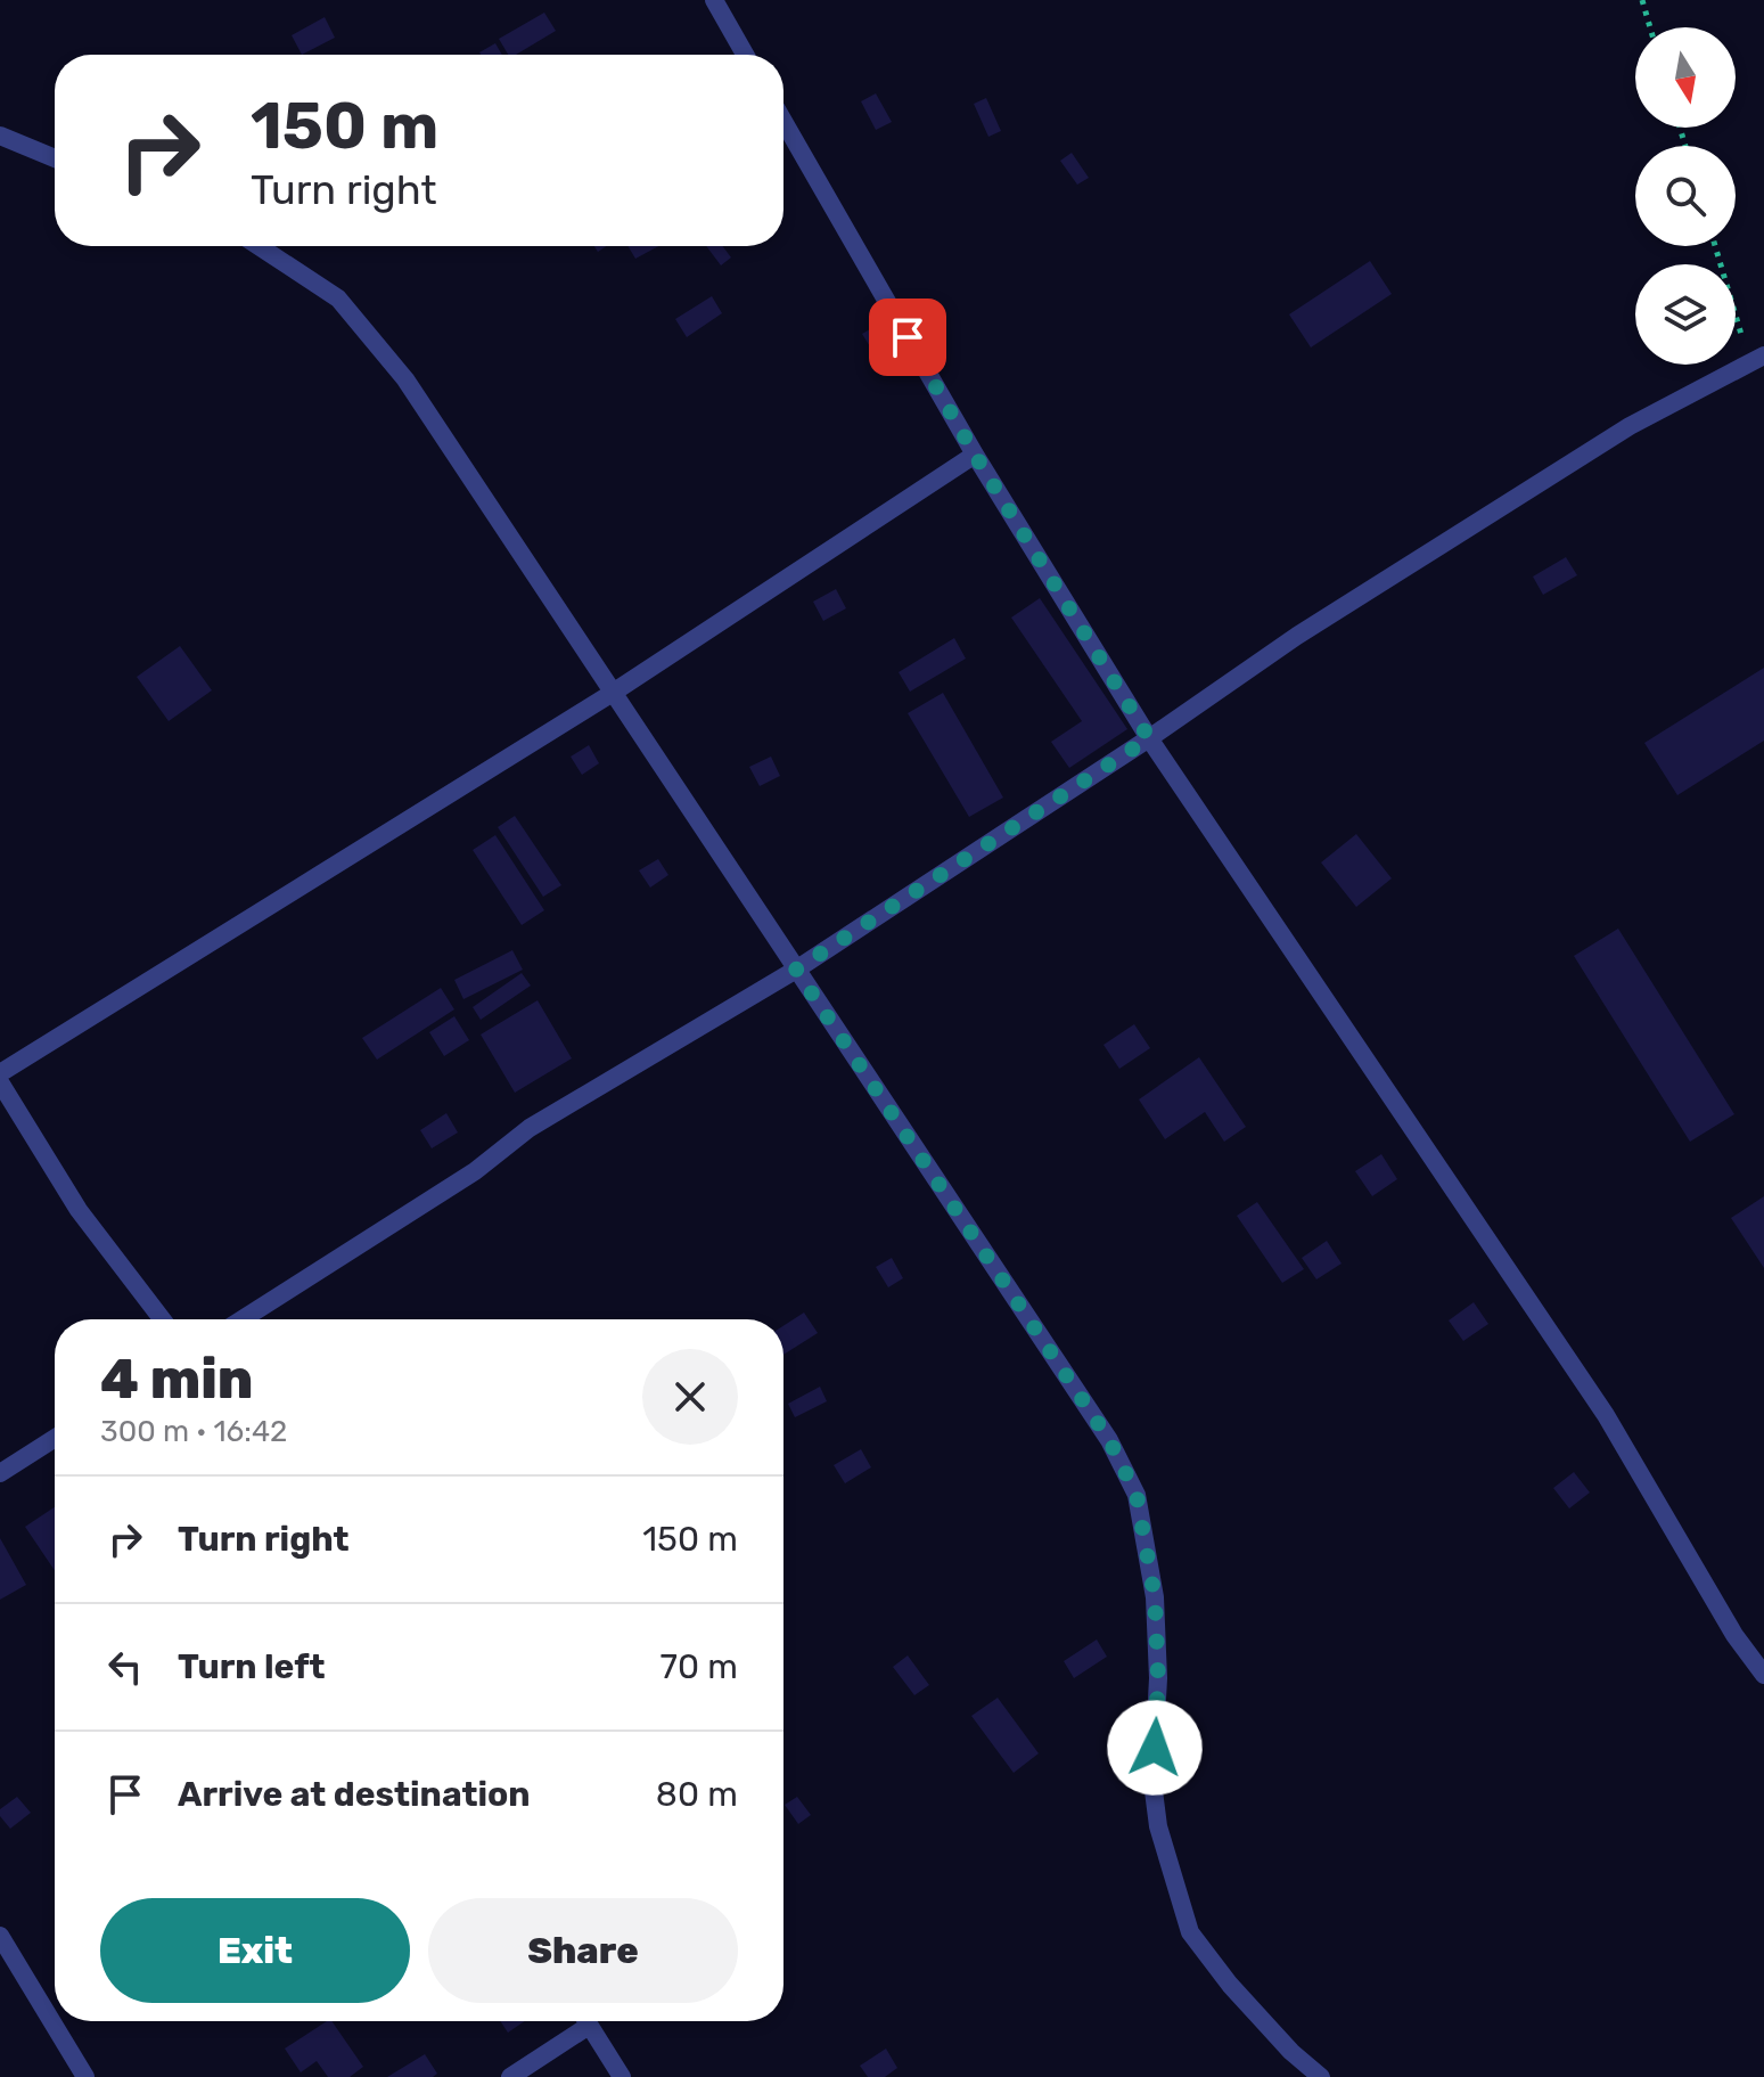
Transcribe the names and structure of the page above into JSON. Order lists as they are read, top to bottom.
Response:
{
  "north": "bottom",
  "page": {
    "turn": ["150 m", "Turn right"],
    "heading": ["4 min", "300 m · 16:42"],
    "list": [
      {
        "name": "Turn right",
        "value": "150 m"
      },
      {
        "name": "Turn left",
        "value": "70 m"
      },
      {
        "name": "Arrive at destination",
        "value": "80 m"
      }
    ],
    "buttons": ["Exit", "Share"]
  }
}
